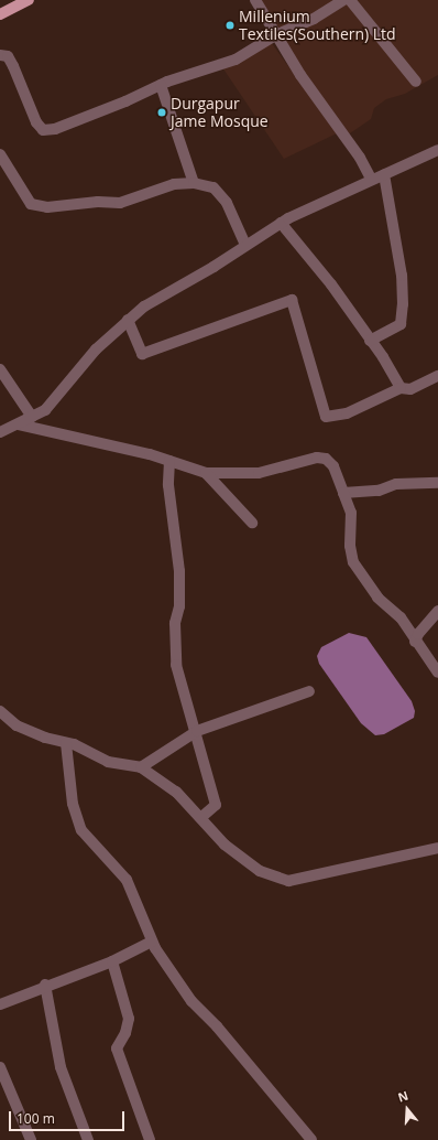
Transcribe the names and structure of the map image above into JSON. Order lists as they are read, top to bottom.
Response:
{
  "places": ["Millenium Textiles(Southern) Ltd", "Durgapur Jame Mosque"],
  "scale_bar": "100 m",
  "north": "top"
}
